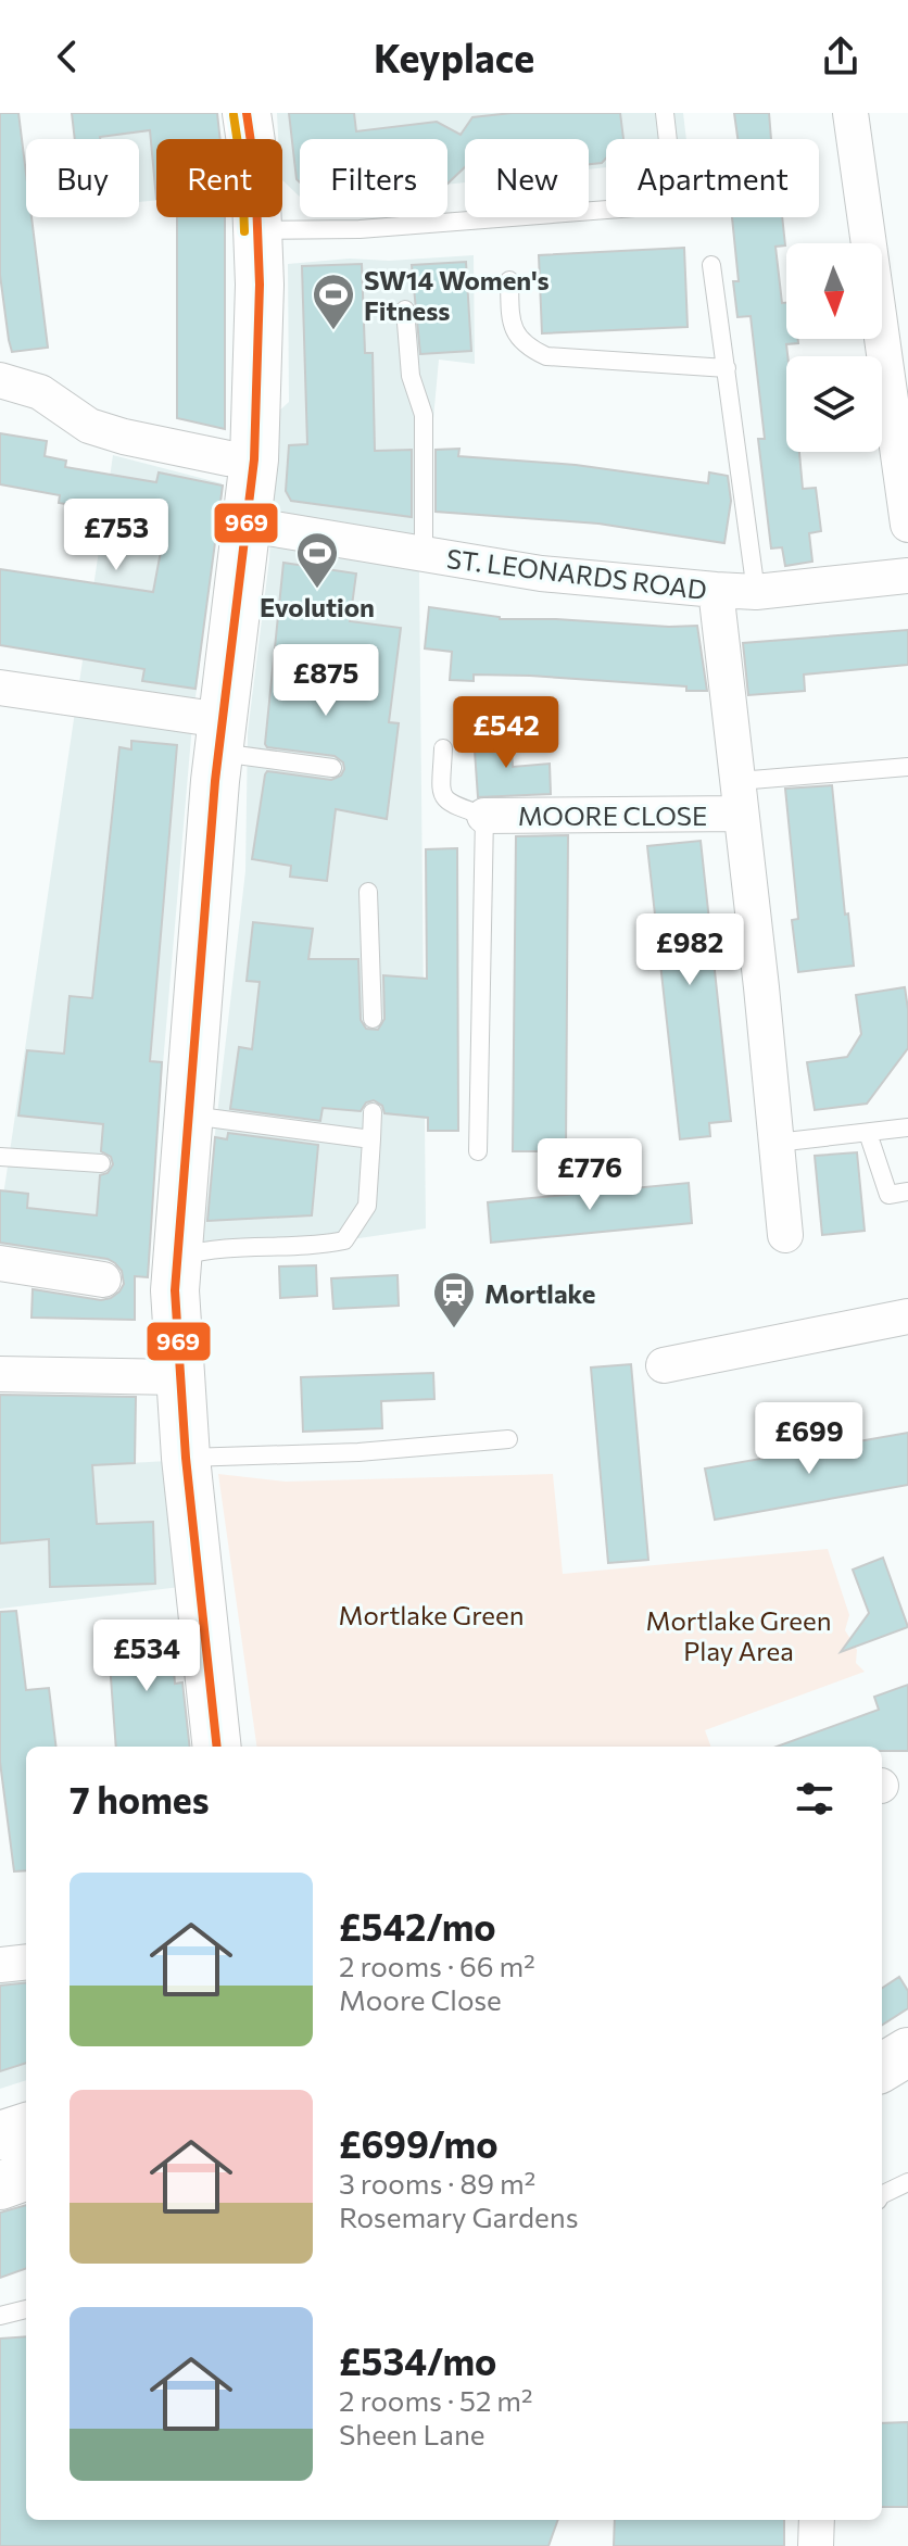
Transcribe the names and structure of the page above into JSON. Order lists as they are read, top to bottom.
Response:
{
  "streets": {
    "street": ["ST. LEONARDS ROAD", "MOORE CLOSE"]
  },
  "parks": ["Mortlake Green", "Mortlake Green Play Area"],
  "places": {
    "sports": ["SW14 Women's Fitness", "Evolution"],
    "station": ["Mortlake"]
  },
  "lines": ["transit line 969"],
  "north": "bottom",
  "page": {
    "header": "Keyplace",
    "chip": [
      "Buy",
      "Rent",
      "Filters",
      "New",
      "Apartment"
    ],
    "price": [
      "£753",
      "£875",
      "£542",
      "£982",
      "£776",
      "£699",
      "£534"
    ],
    "heading": "7 homes",
    "list": [
      {
        "name": "£542/mo",
        "note": "2 rooms · 66 m² · Moore Close"
      },
      {
        "name": "£699/mo",
        "note": "3 rooms · 89 m² · Rosemary Gardens"
      },
      {
        "name": "£534/mo",
        "note": "2 rooms · 52 m² · Sheen Lane"
      }
    ]
  }
}
